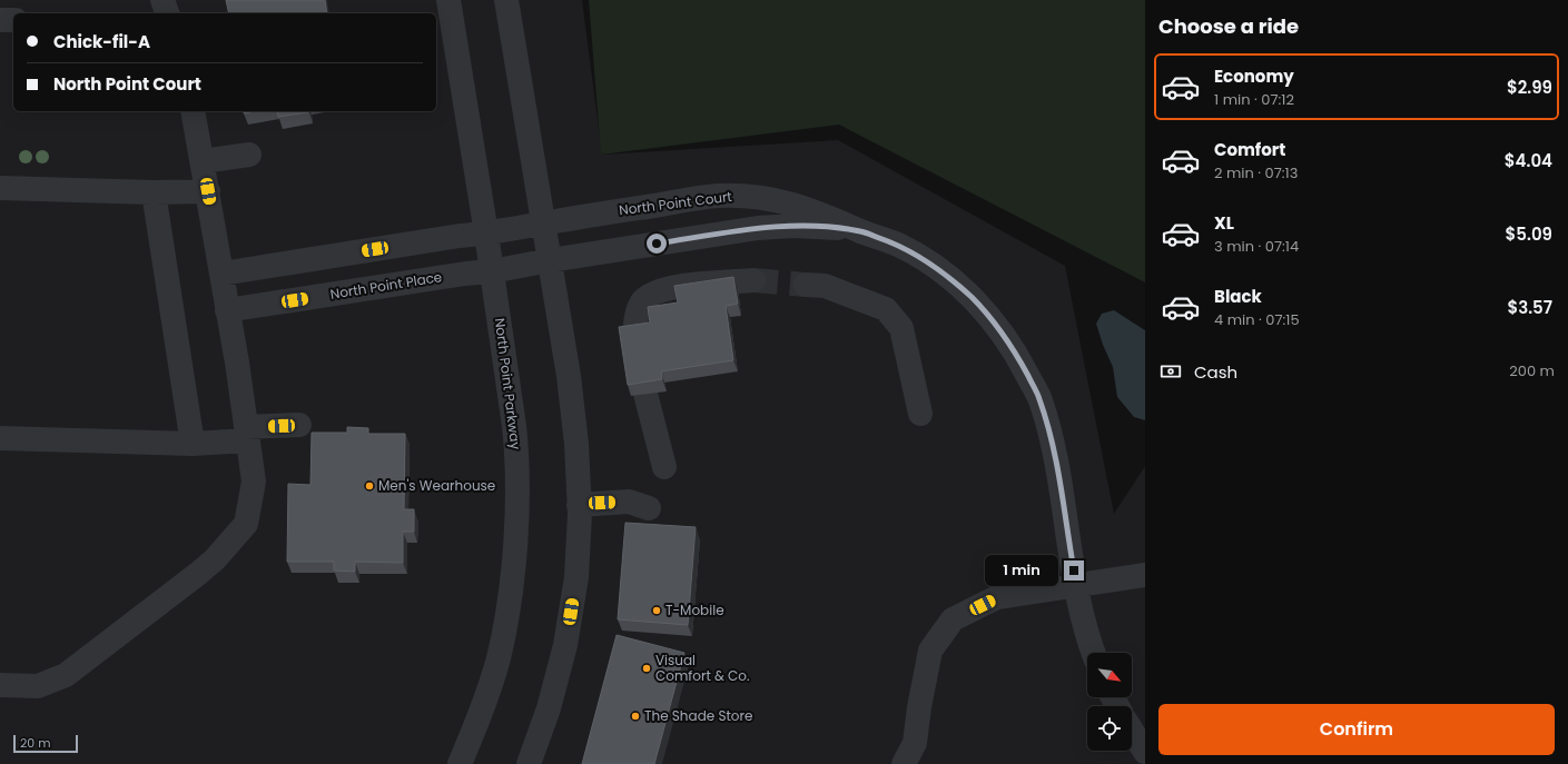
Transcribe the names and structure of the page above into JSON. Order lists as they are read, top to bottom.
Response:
{
  "streets": {
    "street": ["North Point Court", "North Point Place", "North Point Parkway"]
  },
  "crossings": [
    ["North Point Court", "North Point Place"],
    ["North Point Court", "North Point Parkway"],
    ["North Point Place", "North Point Parkway"]
  ],
  "places": [
    "Men's Wearhouse",
    "T-Mobile",
    "Visual Comfort & Co.",
    "The Shade Store"
  ],
  "scale_bar": "20 m",
  "north": "bottom right",
  "page": {
    "heading": "Choose a ride",
    "banner": ["Chick-fil-A", "North Point Court"],
    "list": [
      {
        "name": "Economy",
        "note": "1 min · 07:12",
        "value": "$2.99"
      },
      {
        "name": "Comfort",
        "note": "2 min · 07:13",
        "value": "$4.04"
      },
      {
        "name": "XL",
        "note": "3 min · 07:14",
        "value": "$5.09"
      },
      {
        "name": "Black",
        "note": "4 min · 07:15",
        "value": "$3.57"
      }
    ],
    "pay": ["Cash", "200 m"],
    "bubble": "1 min",
    "buttons": "Confirm",
    "scale": "20 m"
  }
}
